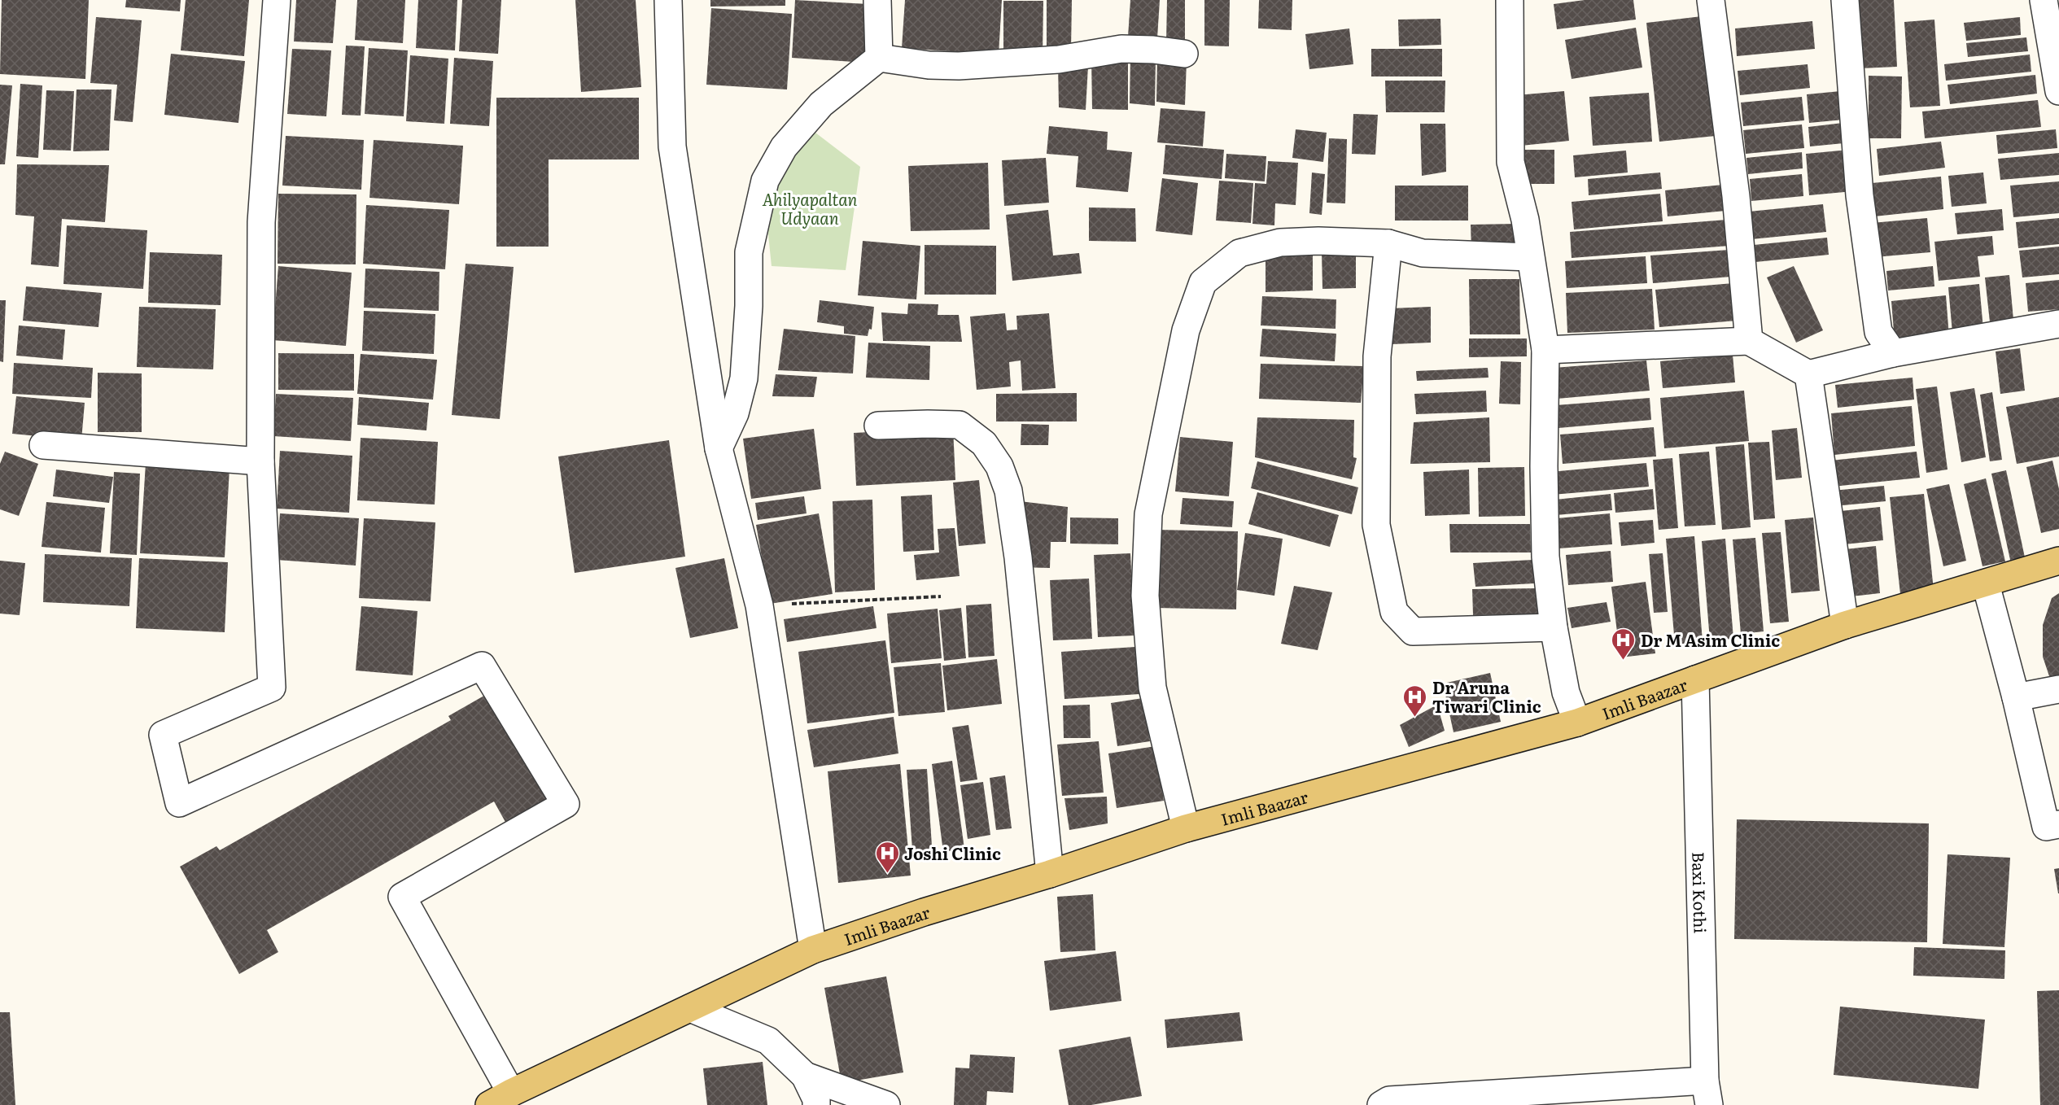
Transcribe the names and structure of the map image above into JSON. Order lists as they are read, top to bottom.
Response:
{
  "streets": {
    "main road": ["Imli Baazar"],
    "street": ["Baxi Kothi"]
  },
  "crossings": [
    ["Imli Baazar", "Baxi Kothi"]
  ],
  "parks": ["Ahilyapaltan Udyaan"],
  "places": {
    "hospital": ["Dr M Asim Clinic", "Dr Aruna Tiwari Clinic", "Joshi Clinic"]
  }
}
